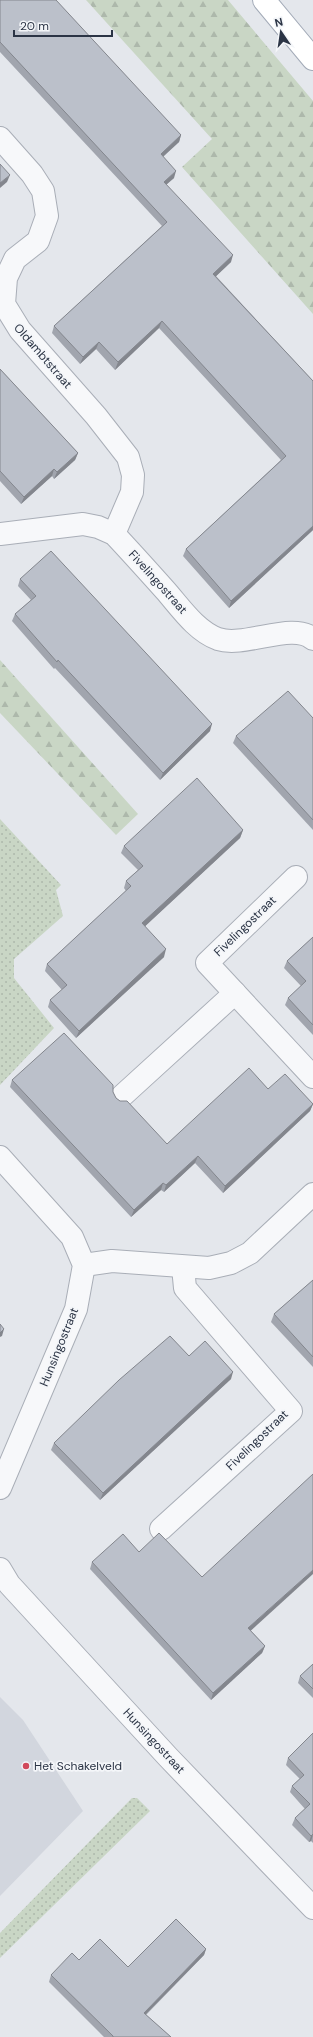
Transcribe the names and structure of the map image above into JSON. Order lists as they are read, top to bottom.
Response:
{
  "streets": {
    "street": ["Oldambtstraat", "Fivelingostraat", "Hunsingostraat"]
  },
  "crossings": [
    ["Oldambtstraat", "Fivelingostraat"]
  ],
  "places": ["Het Schakelveld"],
  "scale_bar": "20 m",
  "north": "top"
}
